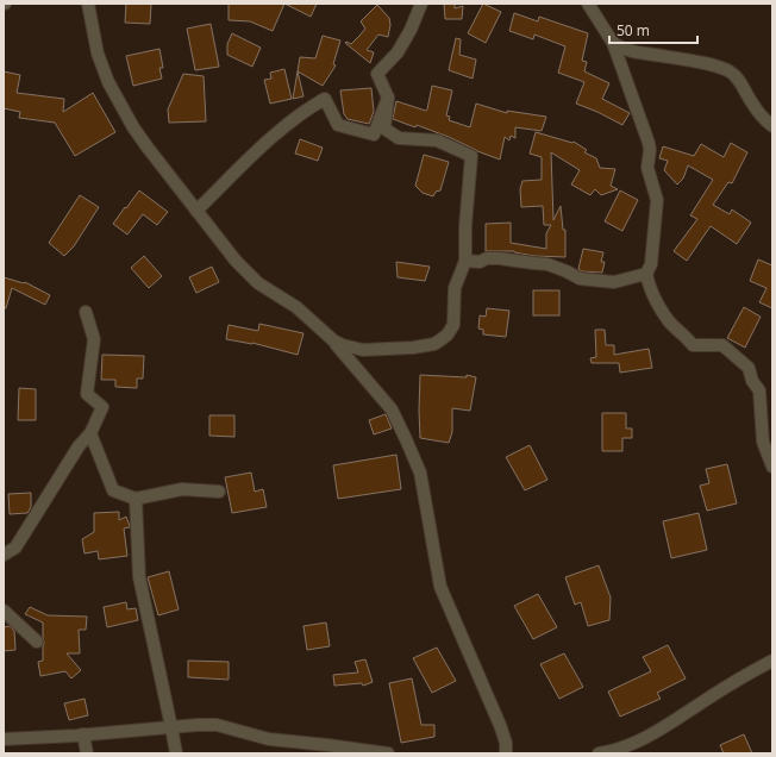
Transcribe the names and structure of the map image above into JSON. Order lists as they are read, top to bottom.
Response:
{
  "scale_bar": "50 m"
}
